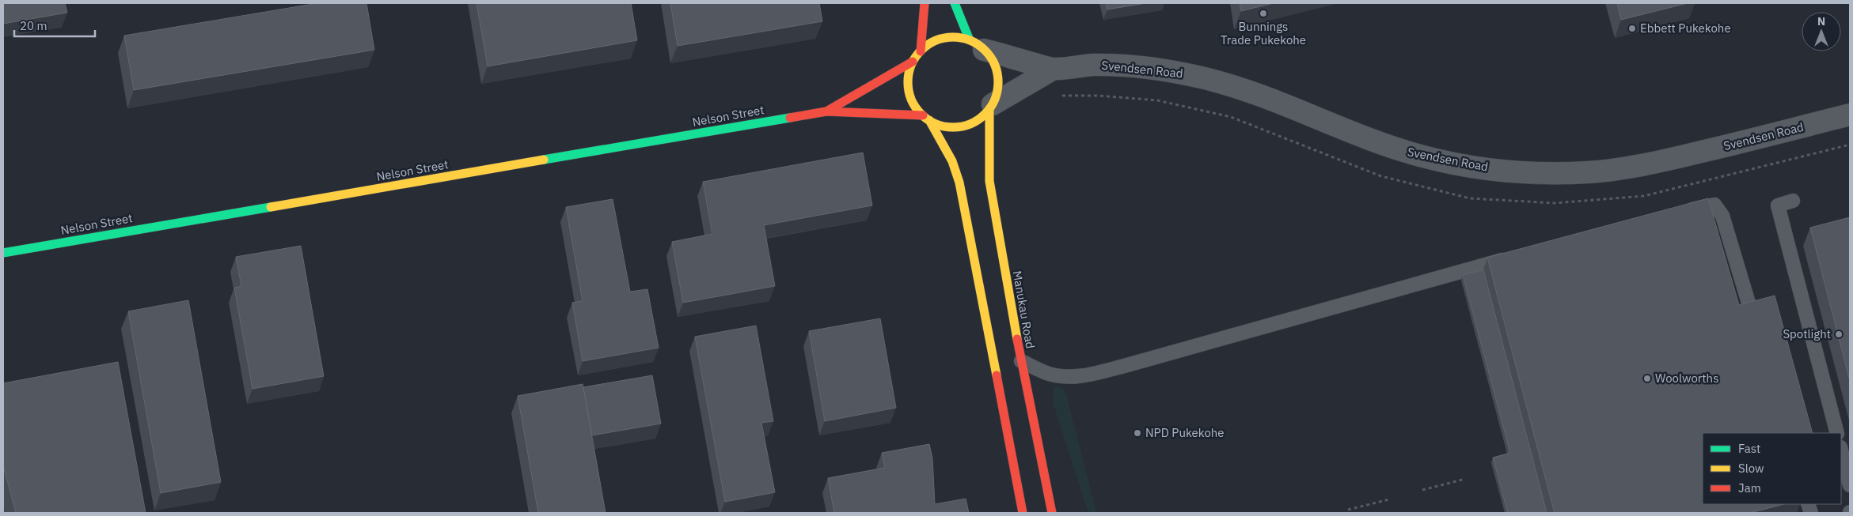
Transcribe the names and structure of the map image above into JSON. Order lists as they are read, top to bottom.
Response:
{
  "streets": {
    "main road": ["Nelson Street", "Manukau Road"],
    "street": ["Svendsen Road"]
  },
  "crossings": [
    ["Nelson Street", "Manukau Road"]
  ],
  "places": [
    "Bunnings Trade Pukekohe",
    "Ebbett Pukekohe",
    "Spotlight",
    "Woolworths",
    "NPD Pukekohe"
  ],
  "legend": ["Fast", "Slow", "Jam"],
  "scale_bar": "20 m",
  "north": "top"
}
